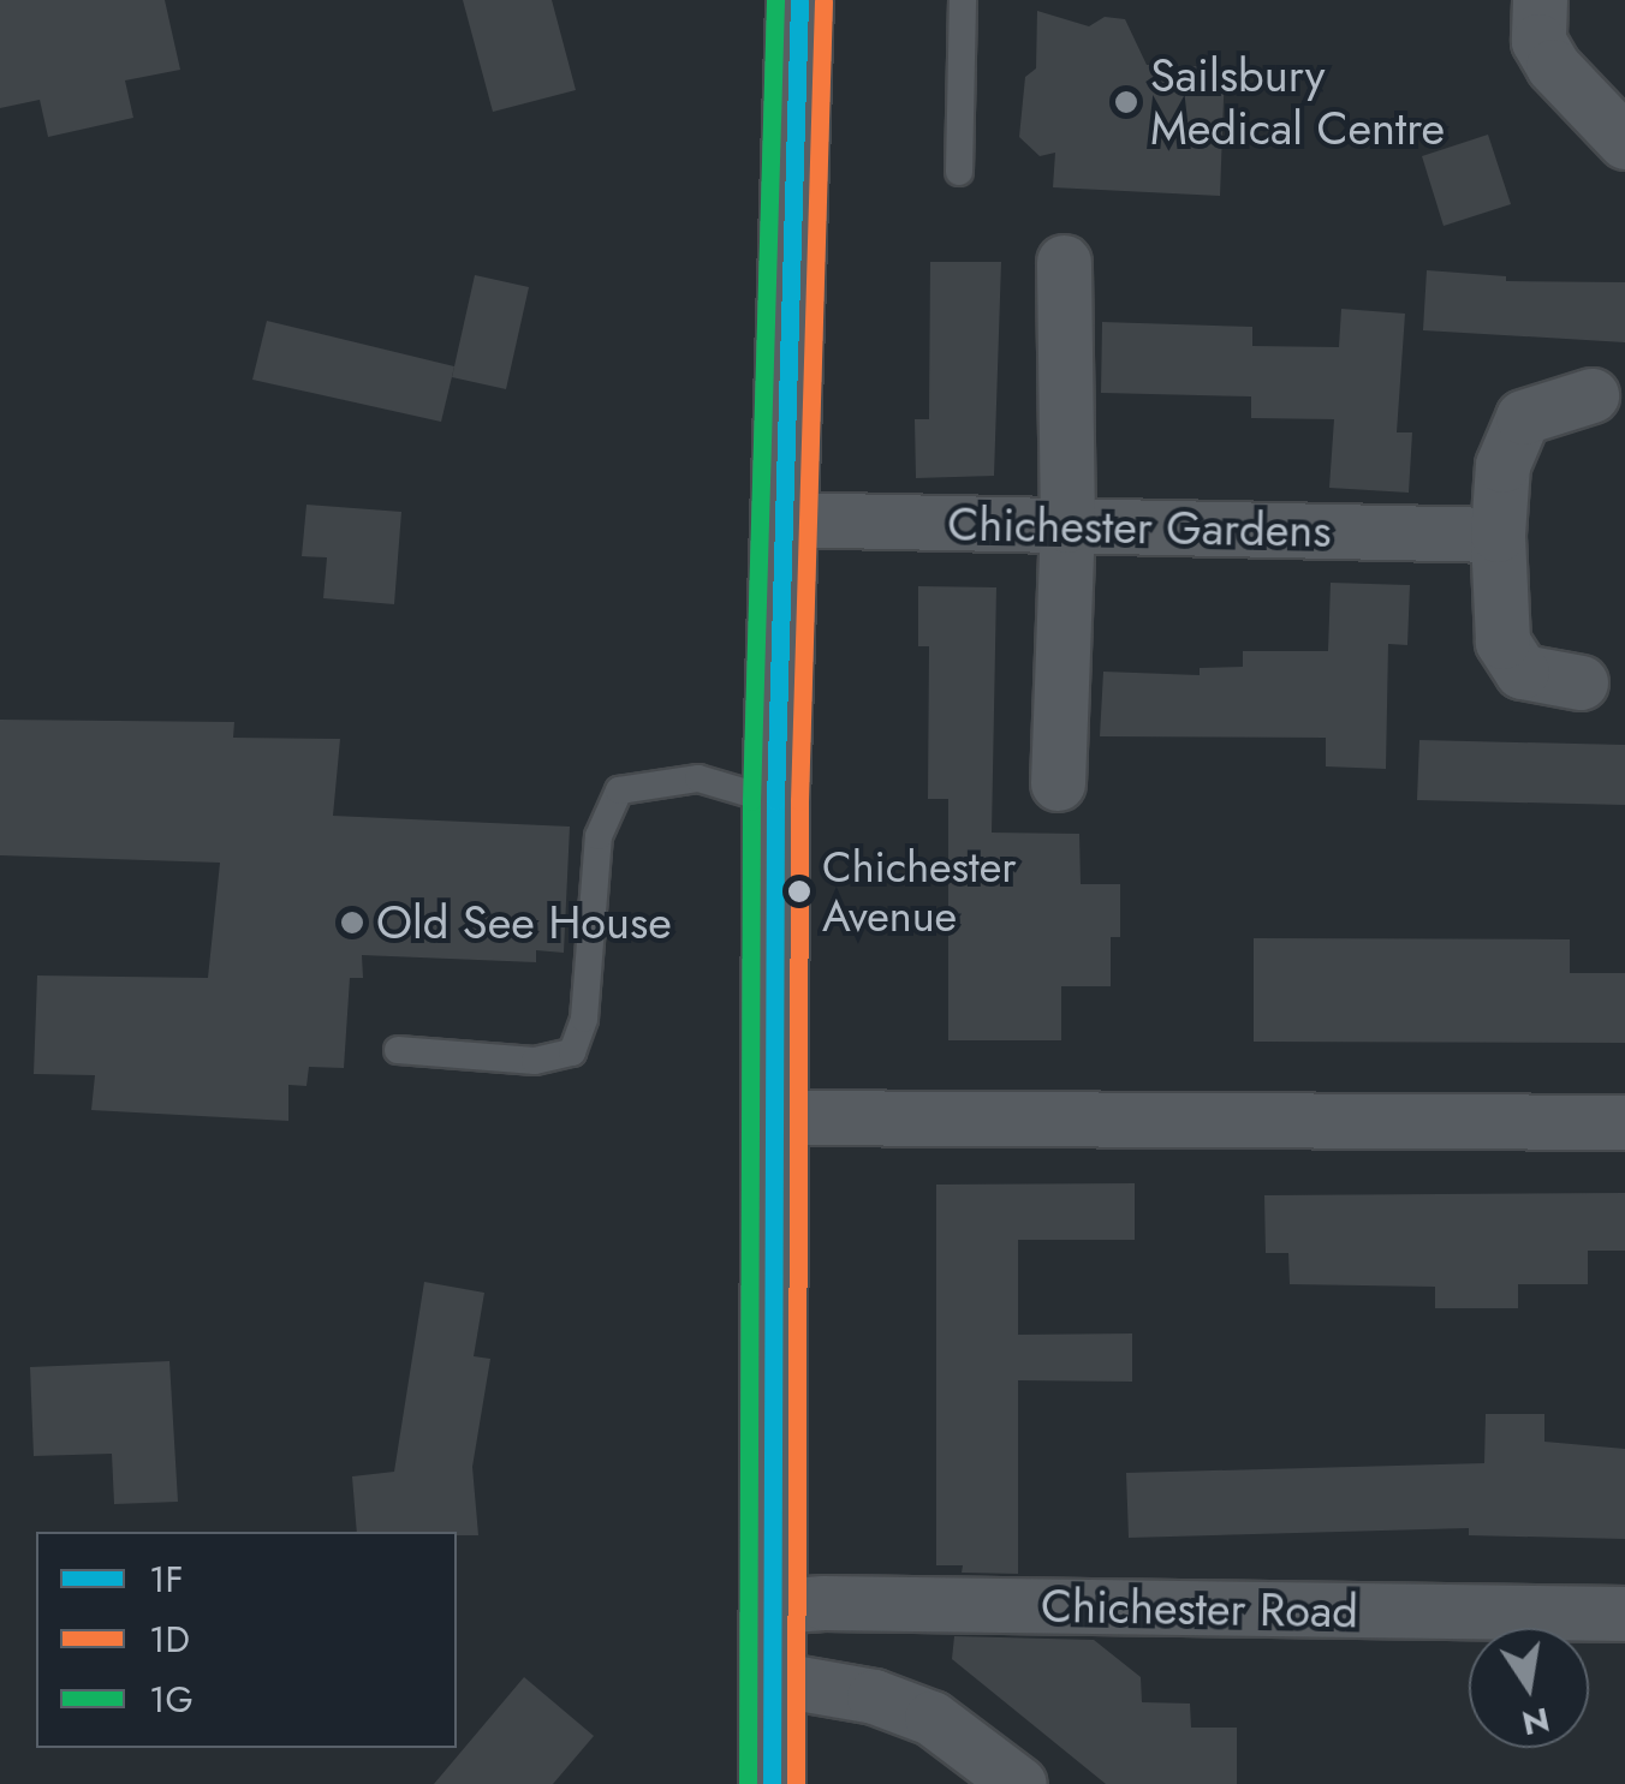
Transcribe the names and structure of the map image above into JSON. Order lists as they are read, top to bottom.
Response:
{
  "streets": {
    "street": ["Chichester Gardens", "Chichester Road"]
  },
  "places": ["Sailsbury Medical Centre", "Chichester Avenue", "Old See House"],
  "lines": ["transit line 1F", "transit line 1G", "transit line 1D"],
  "legend": ["1F", "1D", "1G"],
  "north": "bottom"
}
